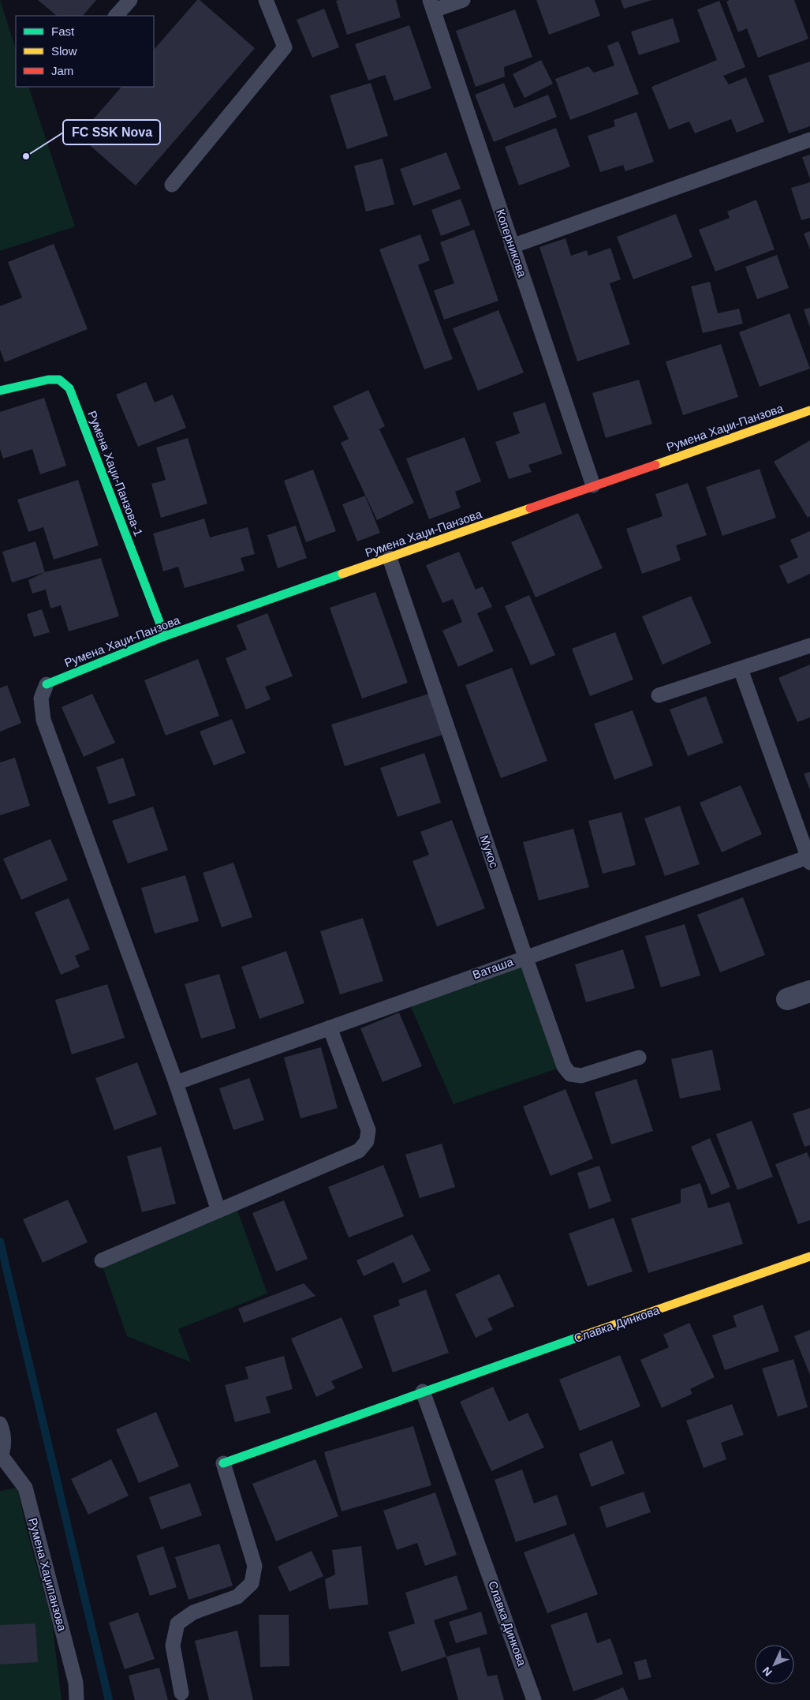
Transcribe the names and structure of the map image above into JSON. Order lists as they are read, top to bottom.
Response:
{
  "streets": {
    "street": ["Румена Хаџи-Панзова", "Румена Хаџи-Панзова-1", "Славка Динкова"],
    "lane": [
      "Коперникова",
      "Мукос",
      "Ваташа",
      "Румена Хаџипанзова"
    ]
  },
  "crossings": [
    ["Коперникова", "Румена Хаџи-Панзова"],
    ["Румена Хаџи-Панзова", "Румена Хаџи-Панзова-1"],
    ["Румена Хаџи-Панзова", "Мукос"],
    ["Мукос", "Ваташа"]
  ],
  "places": ["FC SSK Nova"],
  "legend": ["Fast", "Slow", "Jam"],
  "north": "bottom left"
}
